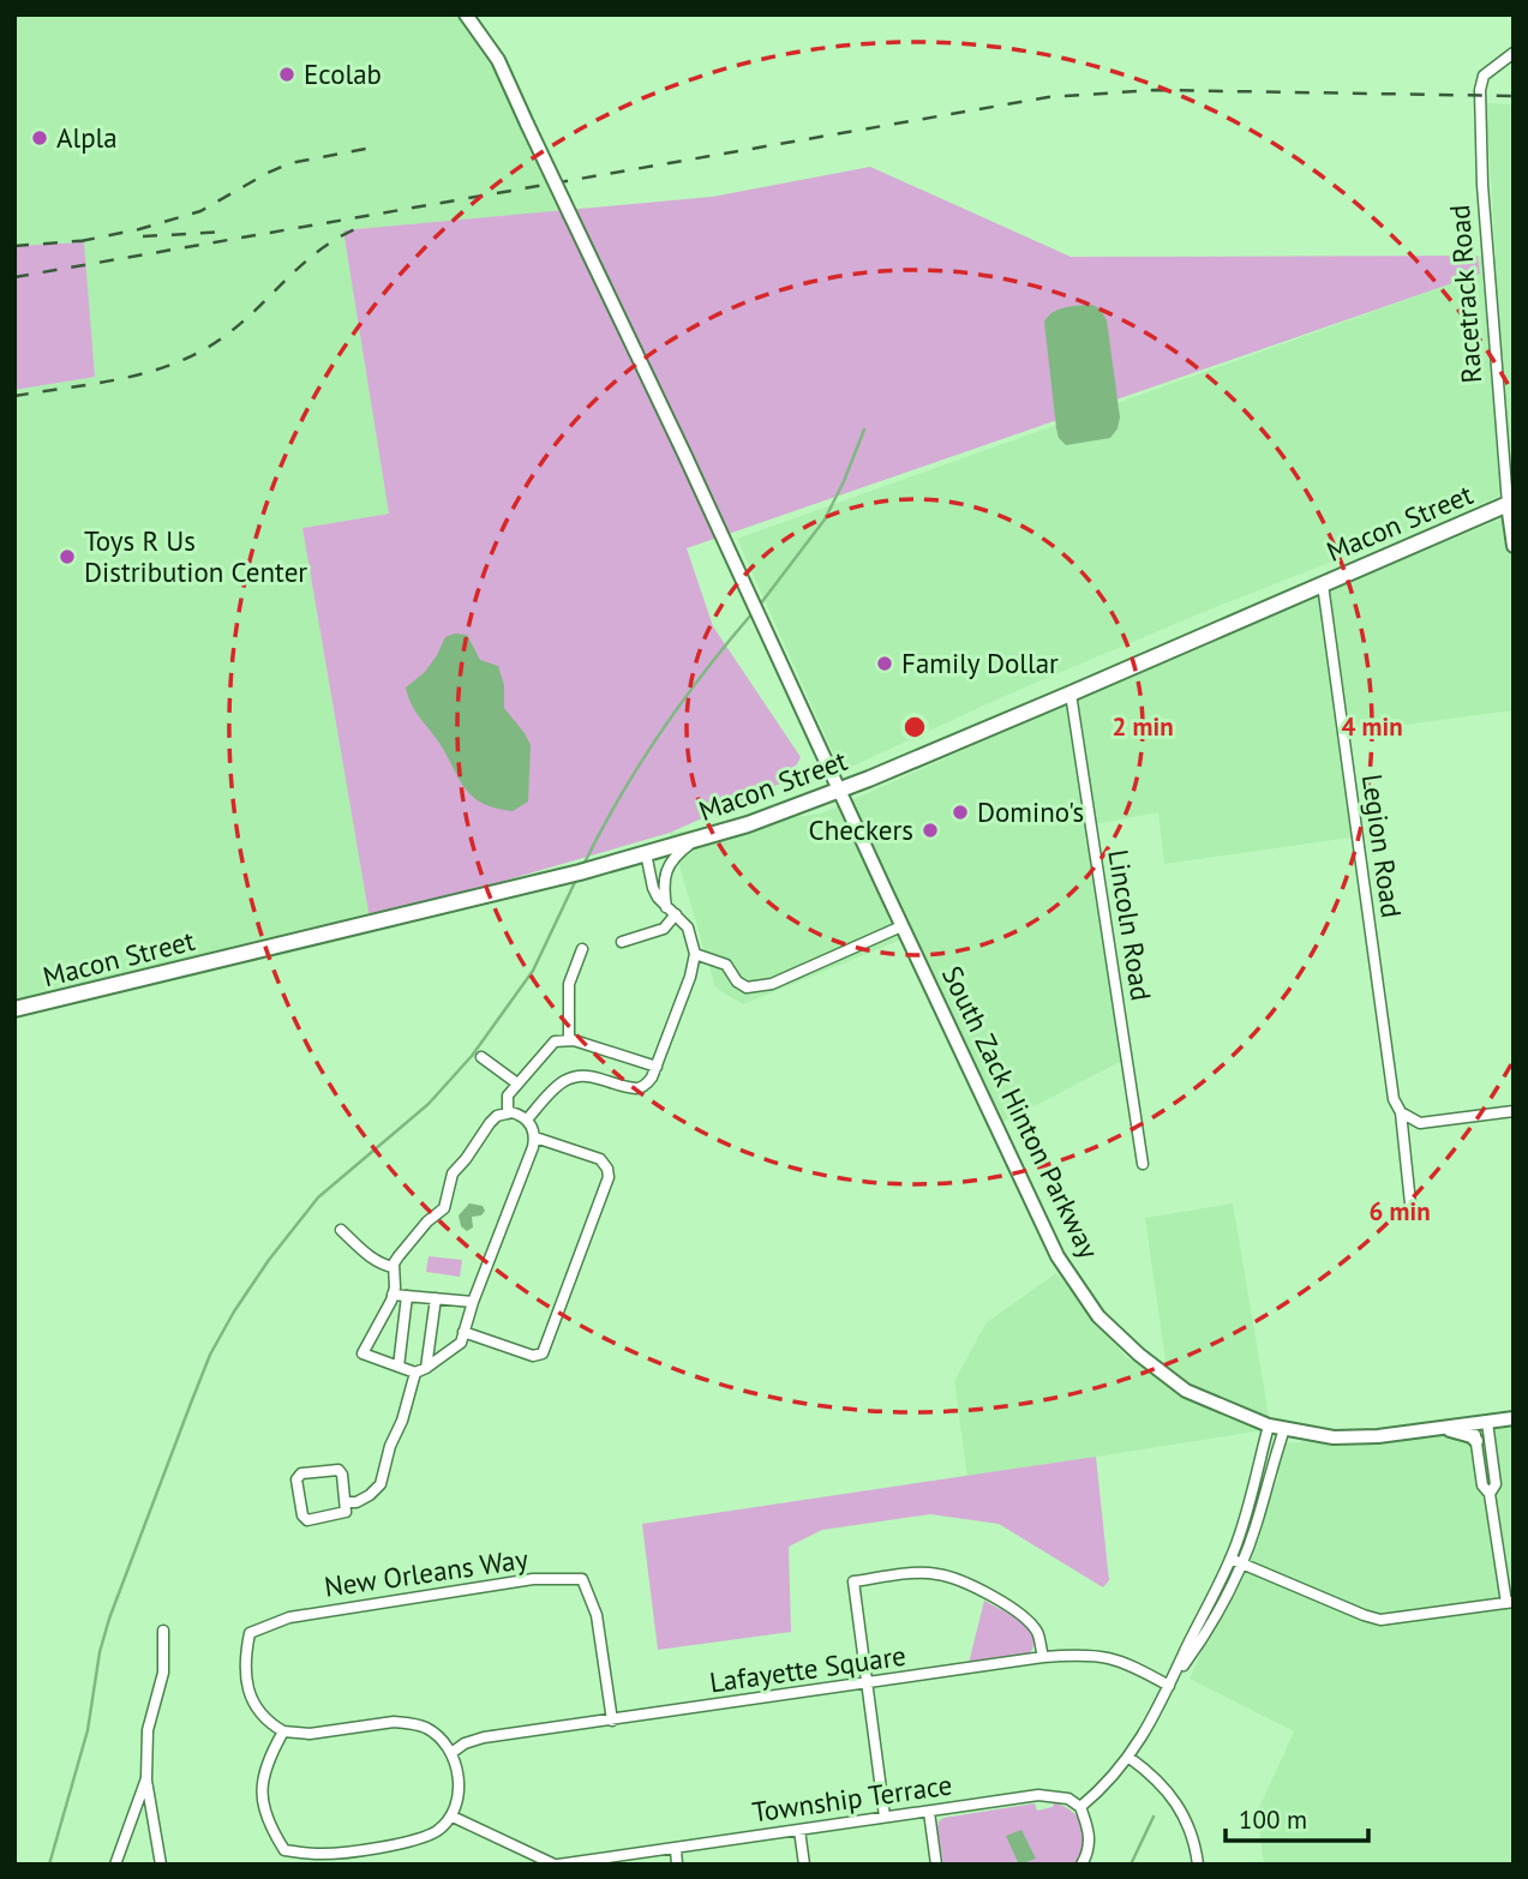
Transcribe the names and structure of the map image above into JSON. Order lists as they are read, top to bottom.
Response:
{
  "streets": {
    "main road": ["Racetrack Road", "Macon Street", "South Zack Hinton Parkway"],
    "street": [
      "Legion Road",
      "Lincoln Road",
      "New Orleans Way",
      "Lafayette Square",
      "Township Terrace"
    ]
  },
  "crossings": [
    ["Racetrack Road", "Macon Street"],
    ["Macon Street", "Legion Road"],
    ["Macon Street", "Lincoln Road"],
    ["Macon Street", "South Zack Hinton Parkway"],
    ["New Orleans Way", "Lafayette Square"],
    ["New Orleans Way", "Township Terrace"],
    ["Lafayette Square", "Township Terrace"]
  ],
  "places": [
    "Ecolab",
    "Alpla",
    "Toys R Us Distribution Center",
    "Family Dollar",
    "Domino's",
    "Checkers"
  ],
  "scale_bar": "100 m",
  "rings": ["2 min", "4 min", "6 min"]
}
